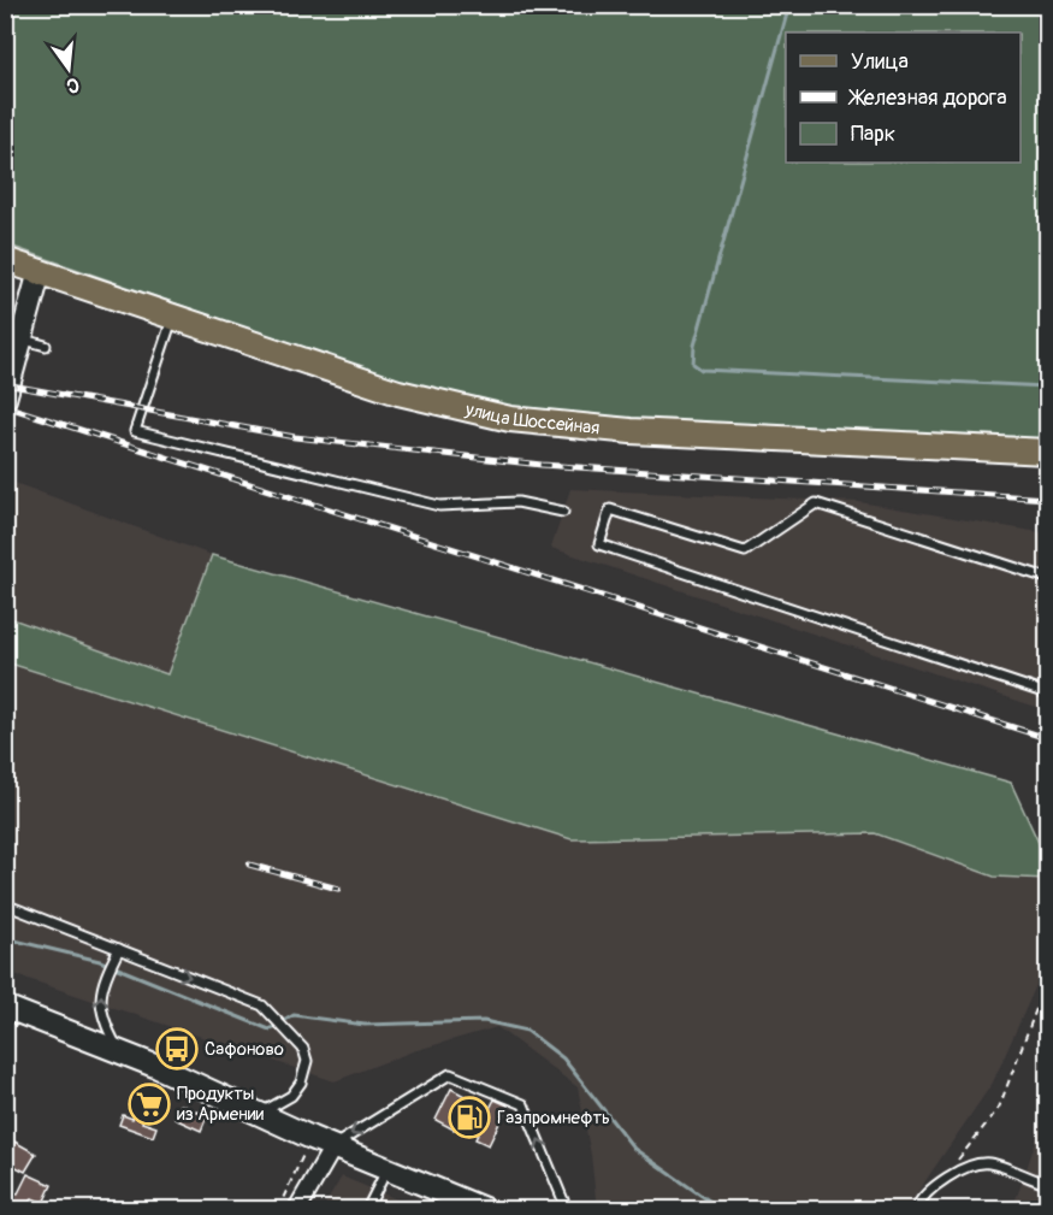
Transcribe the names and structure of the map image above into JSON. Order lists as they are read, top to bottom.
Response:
{
  "streets": {
    "main road": ["улица Шоссейная"]
  },
  "places": {
    "bus stop": ["Сафоново"],
    "supermarket": ["Продукты из Армении"],
    "fuel station": ["Газпромнефть"]
  },
  "legend": ["Улица", "Железная дорога", "Парк"],
  "north": "bottom"
}
